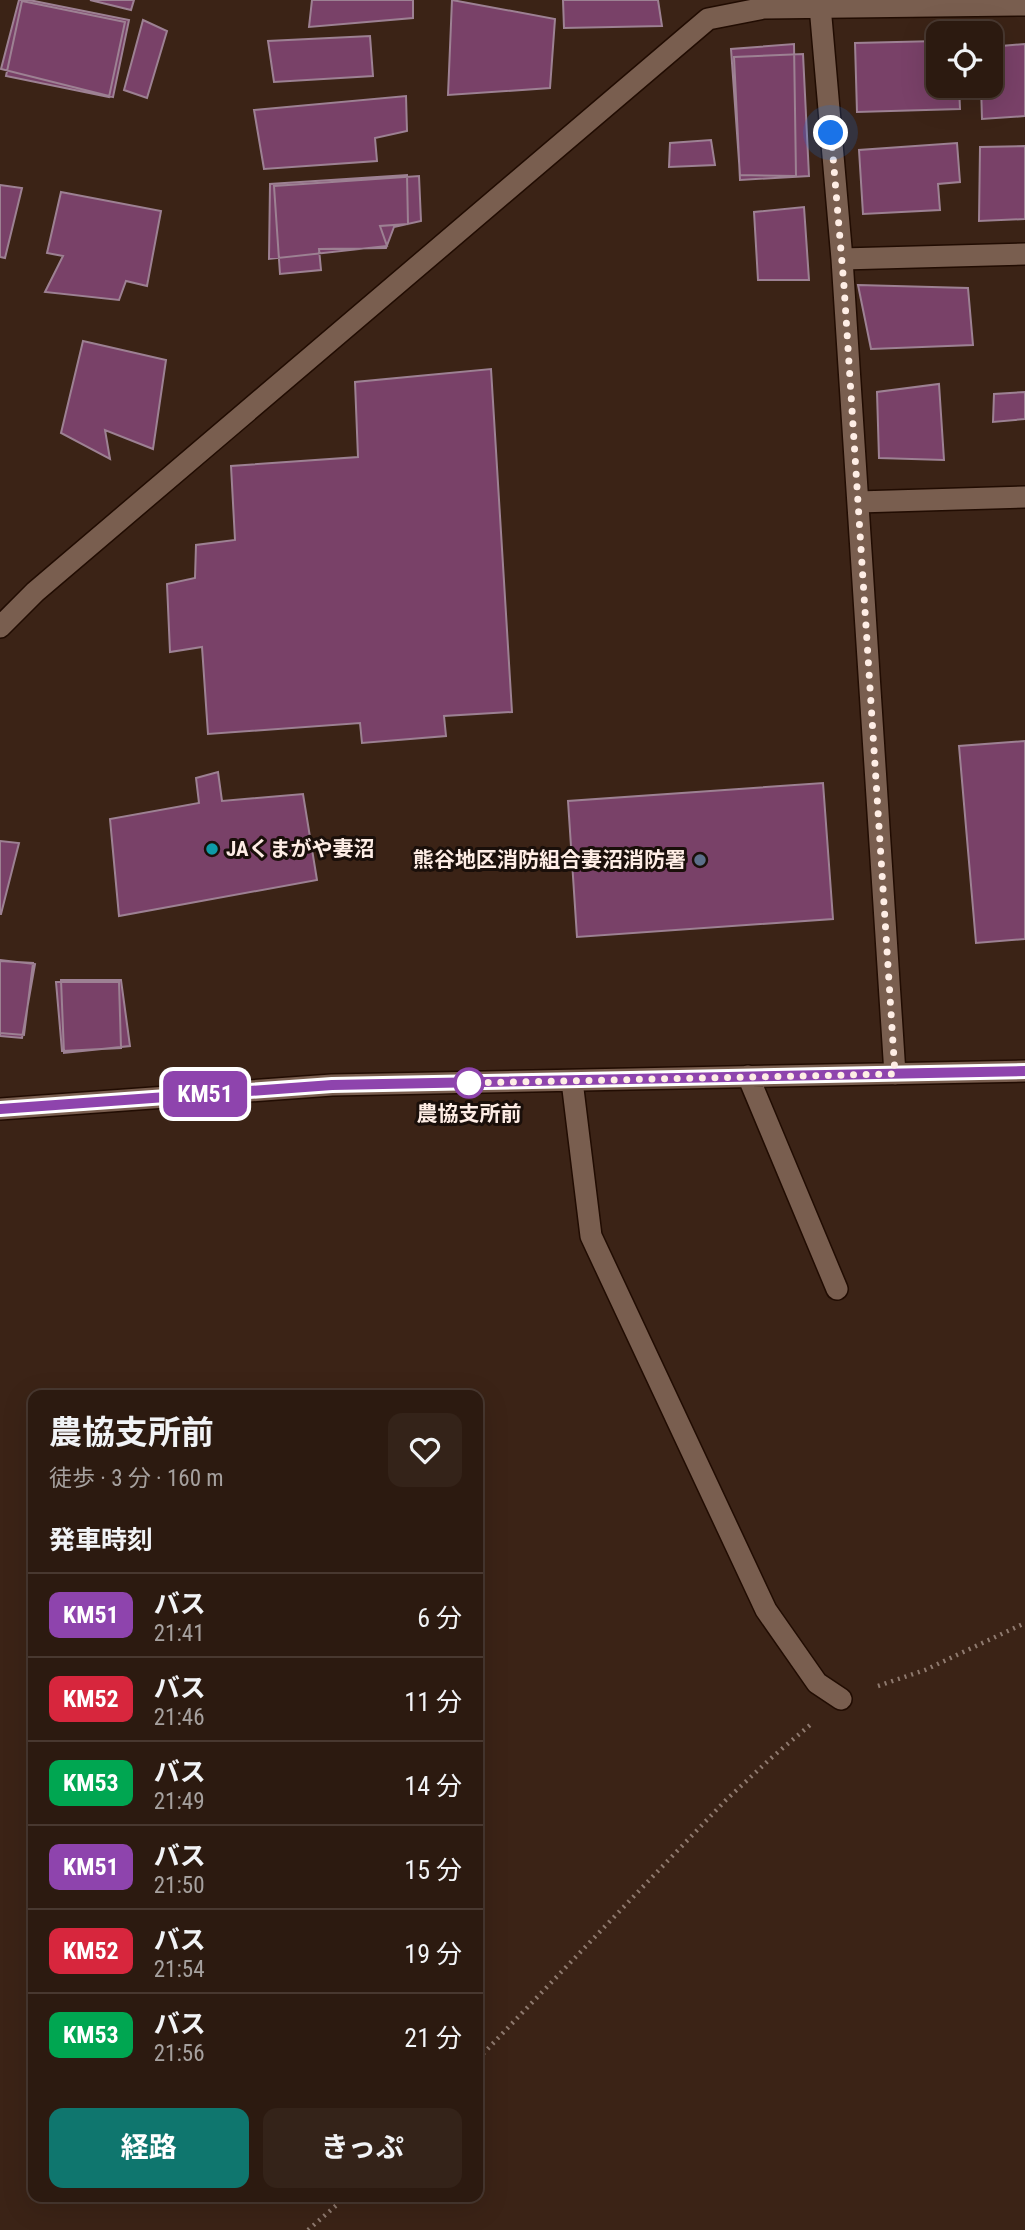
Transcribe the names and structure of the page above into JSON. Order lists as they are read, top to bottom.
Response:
{
  "places": ["JAくまがや妻沼", "熊谷地区消防組合妻沼消防署", "農協支所前"],
  "lines": ["bus line KM51"],
  "page": {
    "on_map": "KM51",
    "heading": [
      ["農協支所前", "徒歩 · 3 分 · 160 m"],
      "発車時刻"
    ],
    "list": [
      {
        "mark": "KM51",
        "name": "バス",
        "note": "21:41",
        "value": "6 分"
      },
      {
        "mark": "KM52",
        "name": "バス",
        "note": "21:46",
        "value": "11 分"
      },
      {
        "mark": "KM53",
        "name": "バス",
        "note": "21:49",
        "value": "14 分"
      },
      {
        "mark": "KM51",
        "name": "バス",
        "note": "21:50",
        "value": "15 分"
      },
      {
        "mark": "KM52",
        "name": "バス",
        "note": "21:54",
        "value": "19 分"
      },
      {
        "mark": "KM53",
        "name": "バス",
        "note": "21:56",
        "value": "21 分"
      }
    ],
    "buttons": ["経路", "きっぷ"]
  }
}
